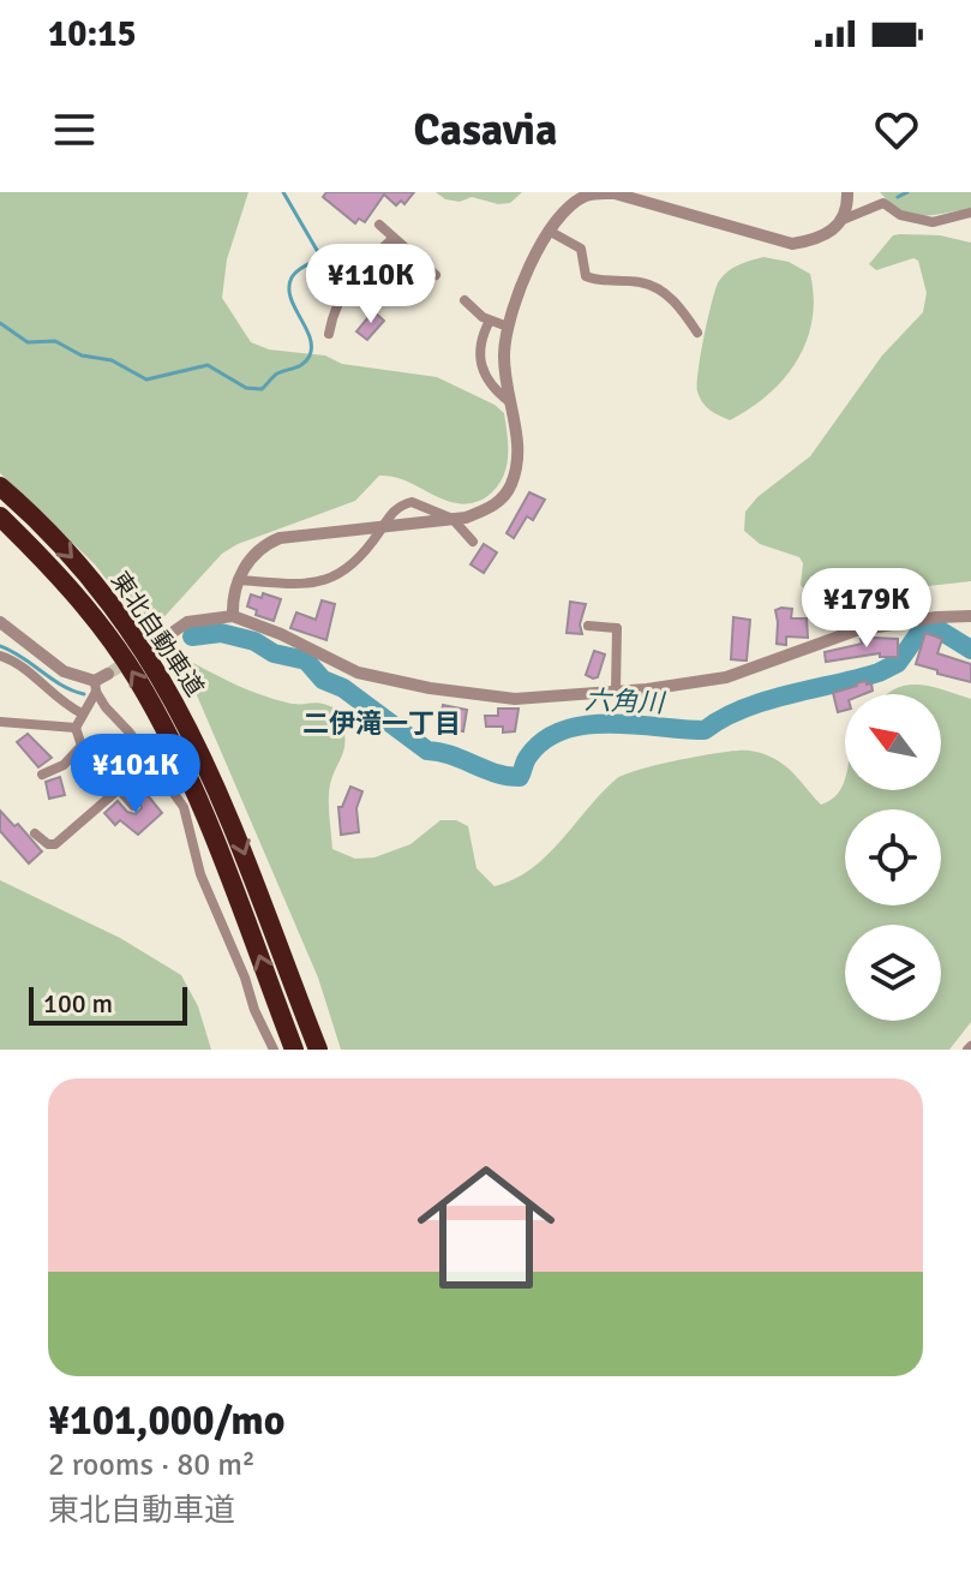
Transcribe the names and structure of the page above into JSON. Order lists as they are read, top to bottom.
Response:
{
  "streets": {
    "highway": ["東北自動車道"]
  },
  "districts": ["二伊滝一丁目"],
  "water": ["六角川"],
  "scale_bar": "100 m",
  "north": "top left",
  "page": {
    "status": "10:15",
    "header": "Casavia",
    "price": ["¥110K", "¥179K", "¥101K"],
    "scale": "100 m",
    "list": [
      {
        "name": "¥101,000/mo",
        "note": "2 rooms · 80 m² · 東北自動車道"
      }
    ]
  }
}
